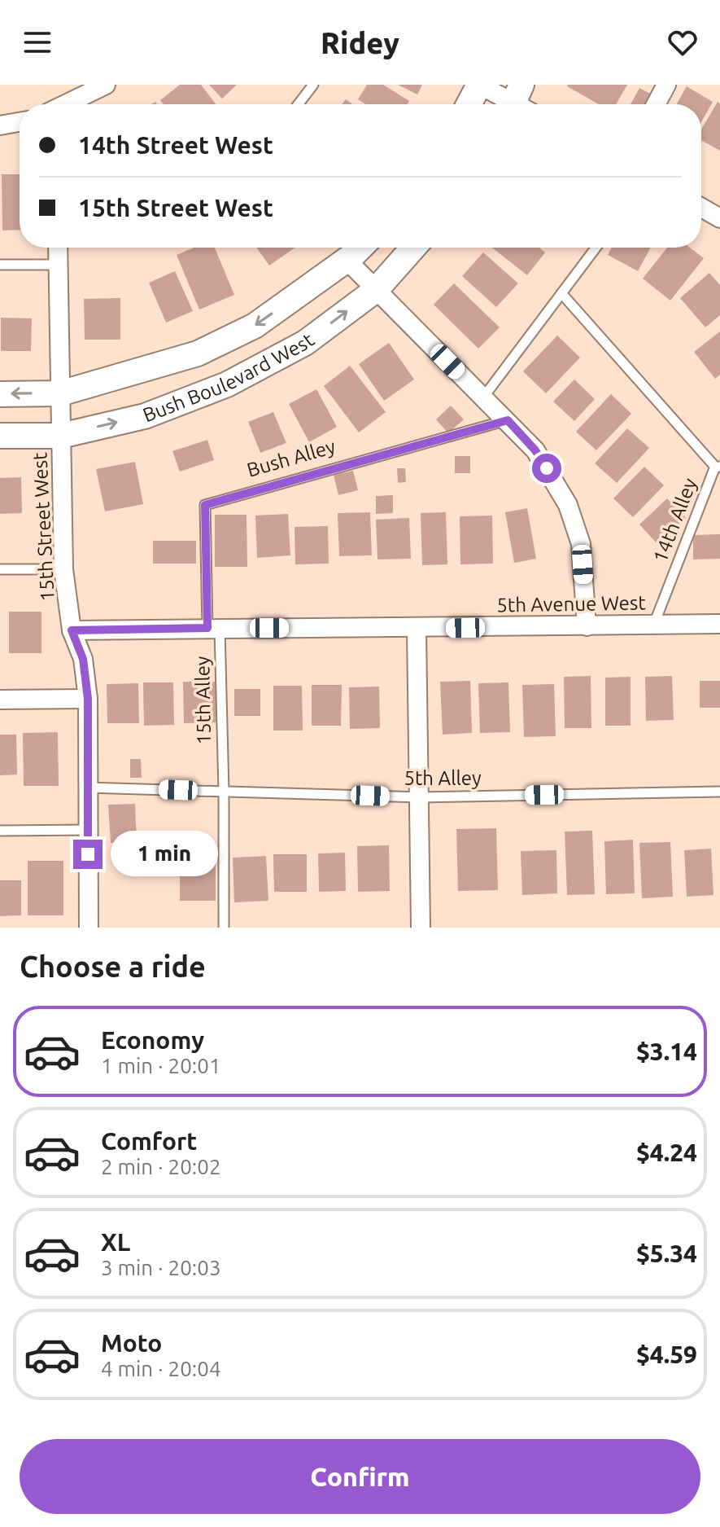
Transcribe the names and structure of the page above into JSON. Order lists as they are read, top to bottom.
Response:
{
  "streets": {
    "main road": ["Bush Boulevard West"],
    "street": ["15th Street West", "5th Avenue West"],
    "lane": [
      "Bush Alley",
      "14th Alley",
      "15th Alley",
      "5th Alley"
    ]
  },
  "crossings": [
    ["Bush Boulevard West", "15th Street West"],
    ["Bush Alley", "5th Avenue West"],
    ["Bush Alley", "15th Alley"],
    ["14th Alley", "5th Avenue West"],
    ["15th Street West", "5th Avenue West"],
    ["15th Street West", "5th Alley"],
    ["5th Avenue West", "15th Alley"],
    ["15th Alley", "5th Alley"]
  ],
  "page": {
    "header": "Ridey",
    "banner": ["14th Street West", "15th Street West"],
    "bubble": "1 min",
    "heading": "Choose a ride",
    "list": [
      {
        "name": "Economy",
        "note": "1 min · 20:01",
        "value": "$3.14"
      },
      {
        "name": "Comfort",
        "note": "2 min · 20:02",
        "value": "$4.24"
      },
      {
        "name": "XL",
        "note": "3 min · 20:03",
        "value": "$5.34"
      },
      {
        "name": "Moto",
        "note": "4 min · 20:04",
        "value": "$4.59"
      }
    ],
    "buttons": "Confirm"
  }
}
